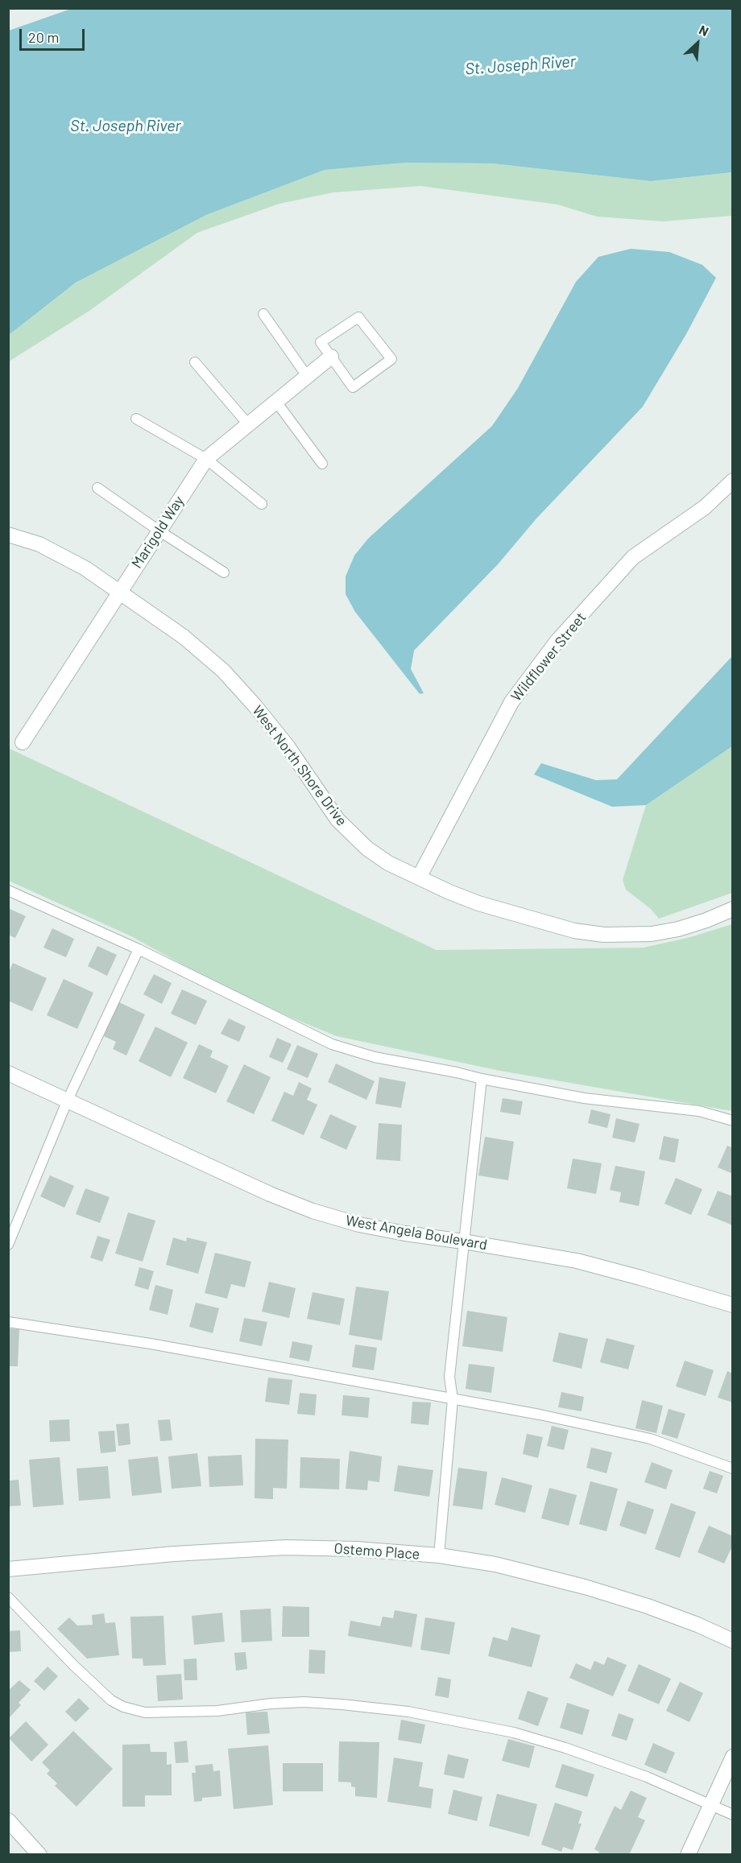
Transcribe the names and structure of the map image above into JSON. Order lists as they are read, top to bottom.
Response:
{
  "streets": {
    "street": [
      "Marigold Way",
      "Wildflower Street",
      "West North Shore Drive",
      "West Angela Boulevard",
      "Ostemo Place"
    ]
  },
  "crossings": [
    ["Marigold Way", "West North Shore Drive"],
    ["Wildflower Street", "West North Shore Drive"]
  ],
  "water": ["St. Joseph River"],
  "scale_bar": "20 m",
  "north": "top right"
}
